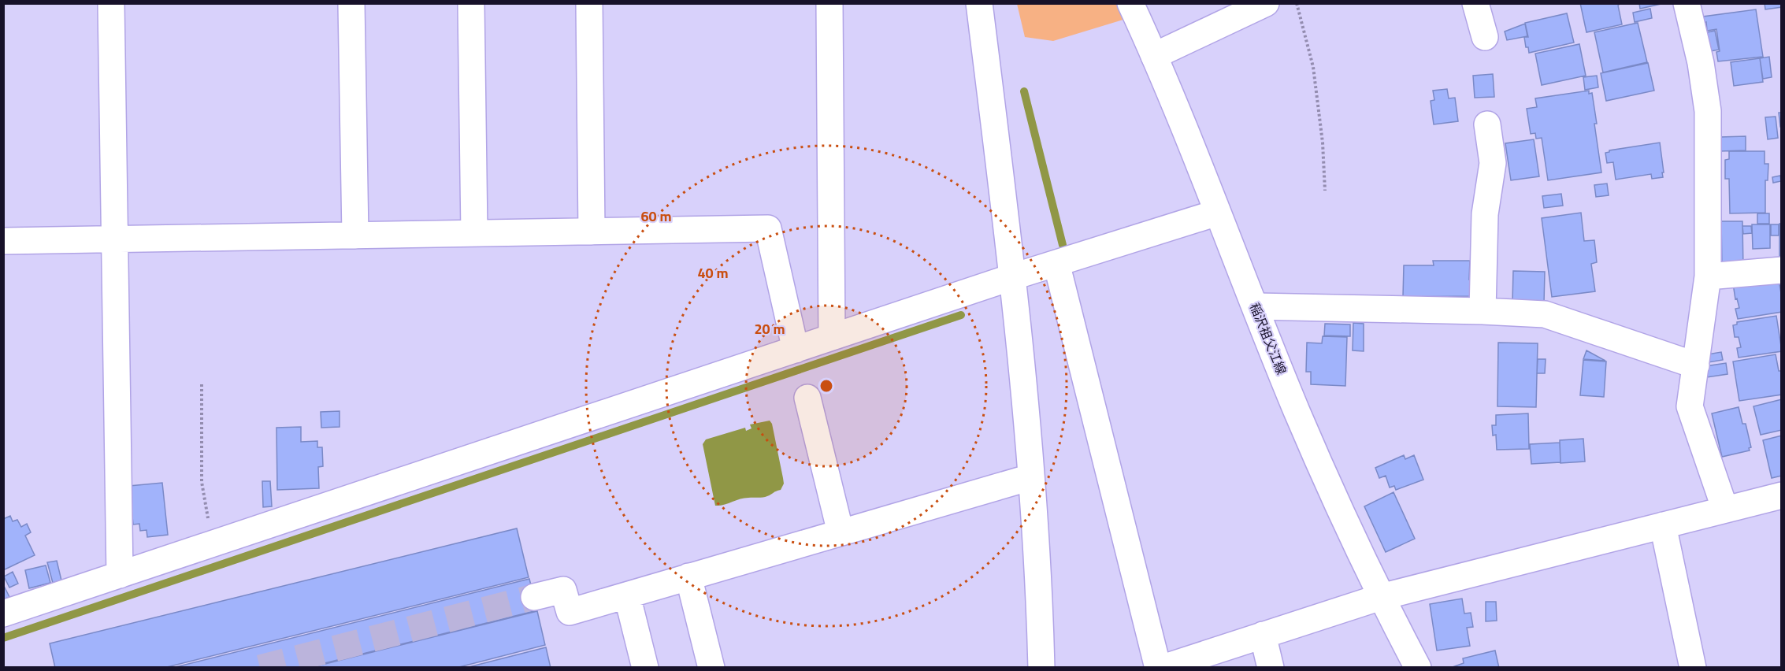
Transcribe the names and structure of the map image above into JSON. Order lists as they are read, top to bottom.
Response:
{
  "streets": {
    "street": ["稲沢祖父江線"]
  },
  "rings": ["60 m", "40 m", "20 m"]
}
